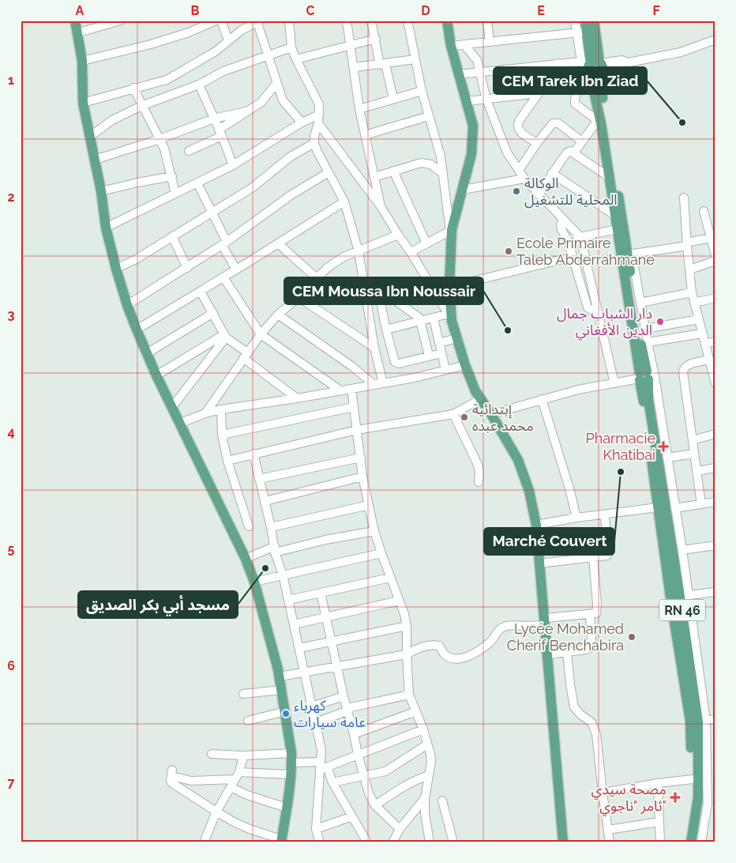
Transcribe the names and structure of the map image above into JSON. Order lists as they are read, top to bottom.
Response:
{
  "streets": {
    "main road": ["RN 46"]
  },
  "places": {
    "other": [
      "CEM Tarek Ibn Ziad",
      "الوكالة المحلية للتشغيل",
      "Ecole Primaire Taleb Abderrahmane",
      "دار الشباب جمال الدين الأفغاني",
      "CEM Moussa Ibn Noussair",
      "إبتدائية محمد عبده",
      "Marché Couvert",
      "مسجد أبي بكر الصديق",
      "Lycée Mohamed Cherif Benchabira",
      "كهرباء عامة سيارات"
    ],
    "health": ["Pharmacie Khatibai", "مصحة سيدي ثامر \"ناجوي\""]
  },
  "grid": {
    "columns": [
      "A",
      "B",
      "C",
      "D",
      "E",
      "F"
    ],
    "rows": [
      "1",
      "2",
      "3",
      "4",
      "5",
      "6",
      "7"
    ]
  }
}
